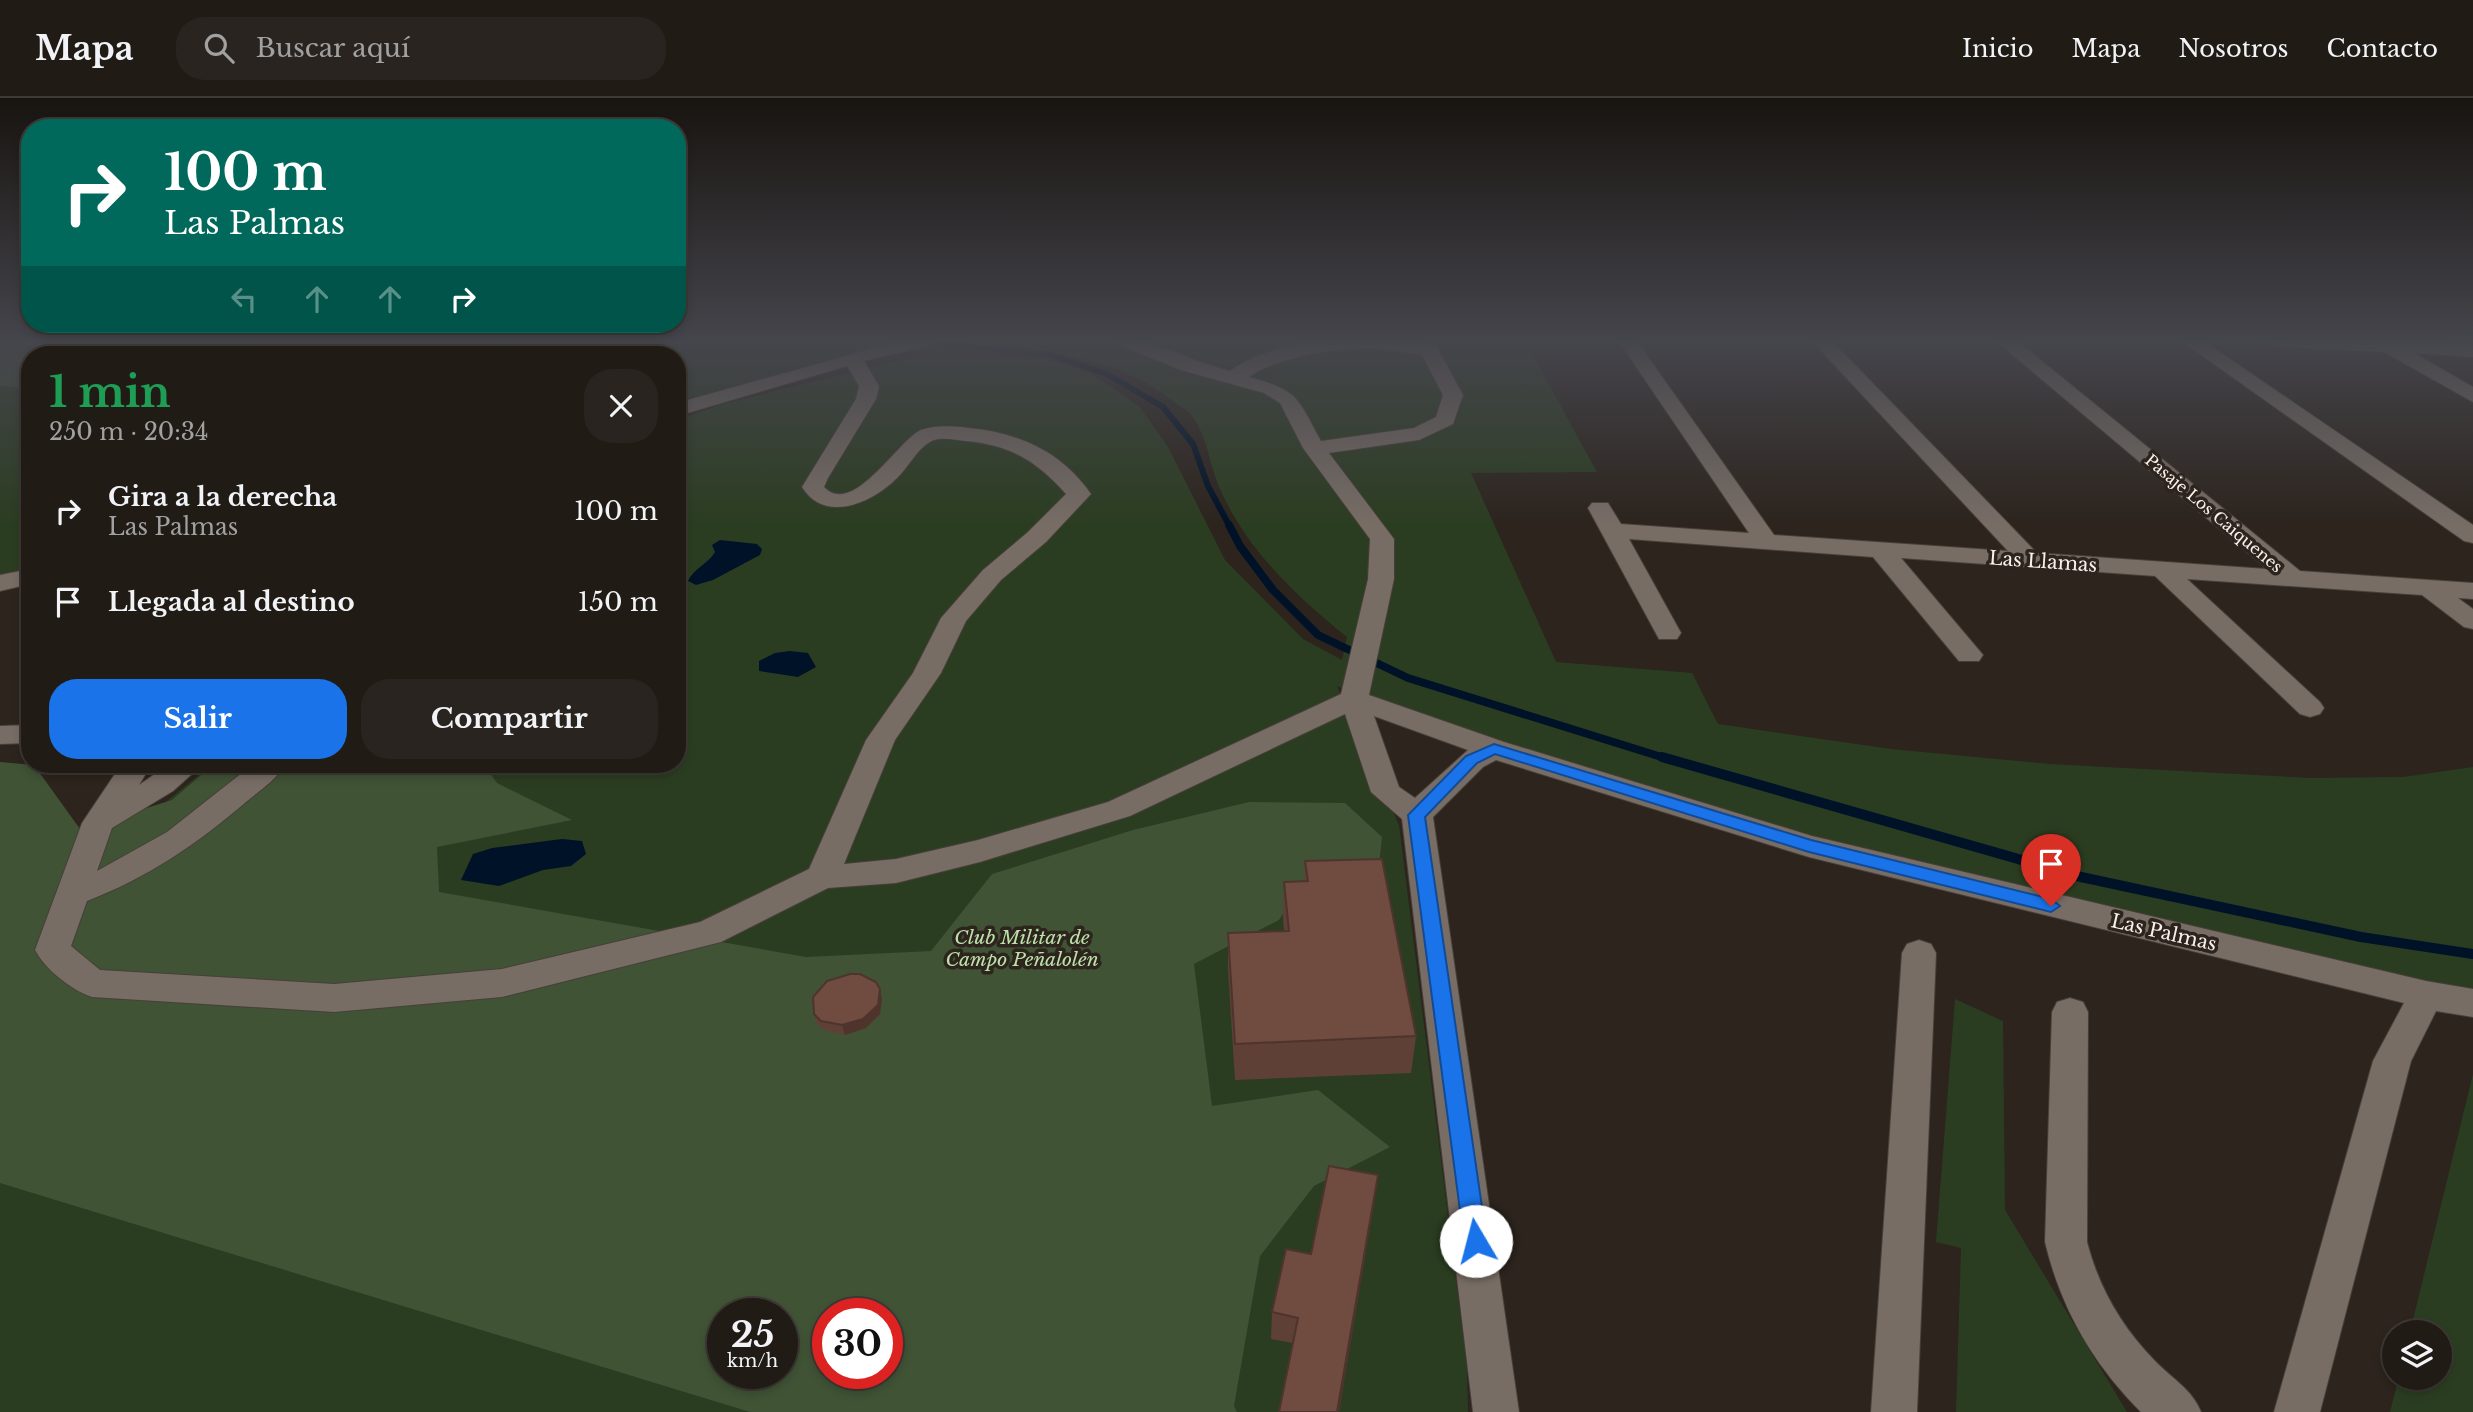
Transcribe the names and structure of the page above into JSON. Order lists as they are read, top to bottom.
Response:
{
  "streets": {
    "street": ["Pasaje Los Caiquenes", "Las Llamas", "Las Palmas"]
  },
  "crossings": [
    ["Pasaje Los Caiquenes", "Las Llamas"]
  ],
  "parks": ["Club Militar de Campo Peñalolén"],
  "page": {
    "header": "Mapa",
    "search": "Buscar aquí",
    "nav": [
      "Inicio",
      "Mapa",
      "Nosotros",
      "Contacto"
    ],
    "turn": ["100 m", "Las Palmas"],
    "heading": ["1 min", "250 m · 20:34"],
    "list": [
      {
        "name": "Gira a la derecha",
        "note": "Las Palmas",
        "value": "100 m"
      },
      {
        "name": "Llegada al destino",
        "value": "150 m"
      }
    ],
    "buttons": ["Salir", "Compartir"],
    "speed": "25 km/h",
    "limit": "30"
  }
}
